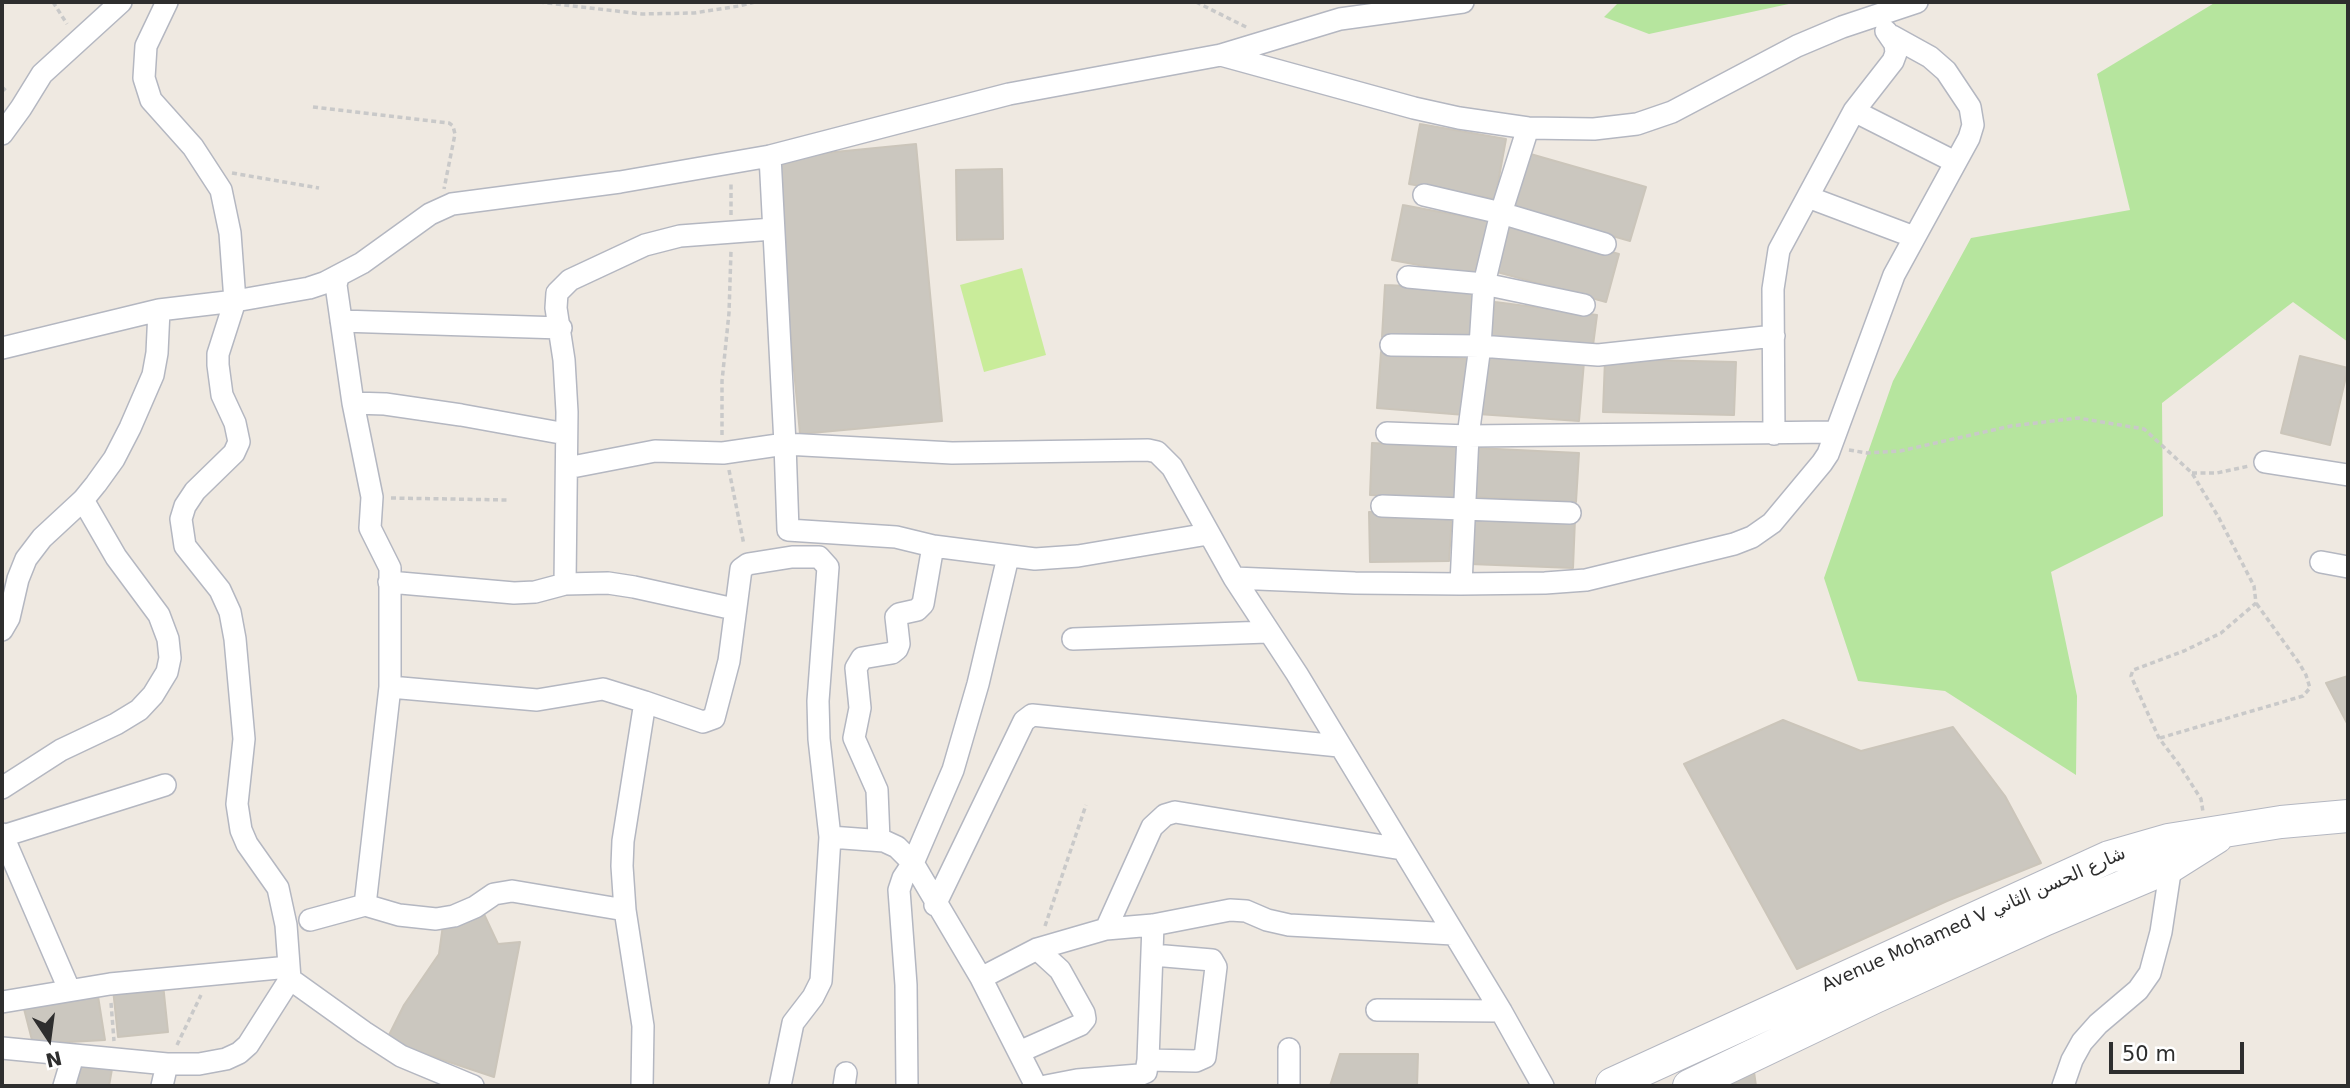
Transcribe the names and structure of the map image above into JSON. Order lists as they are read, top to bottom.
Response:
{
  "streets": {
    "main road": ["Avenue Mohamed V شارع الحسن الثاني"]
  },
  "scale_bar": "50 m",
  "north": "bottom"
}
